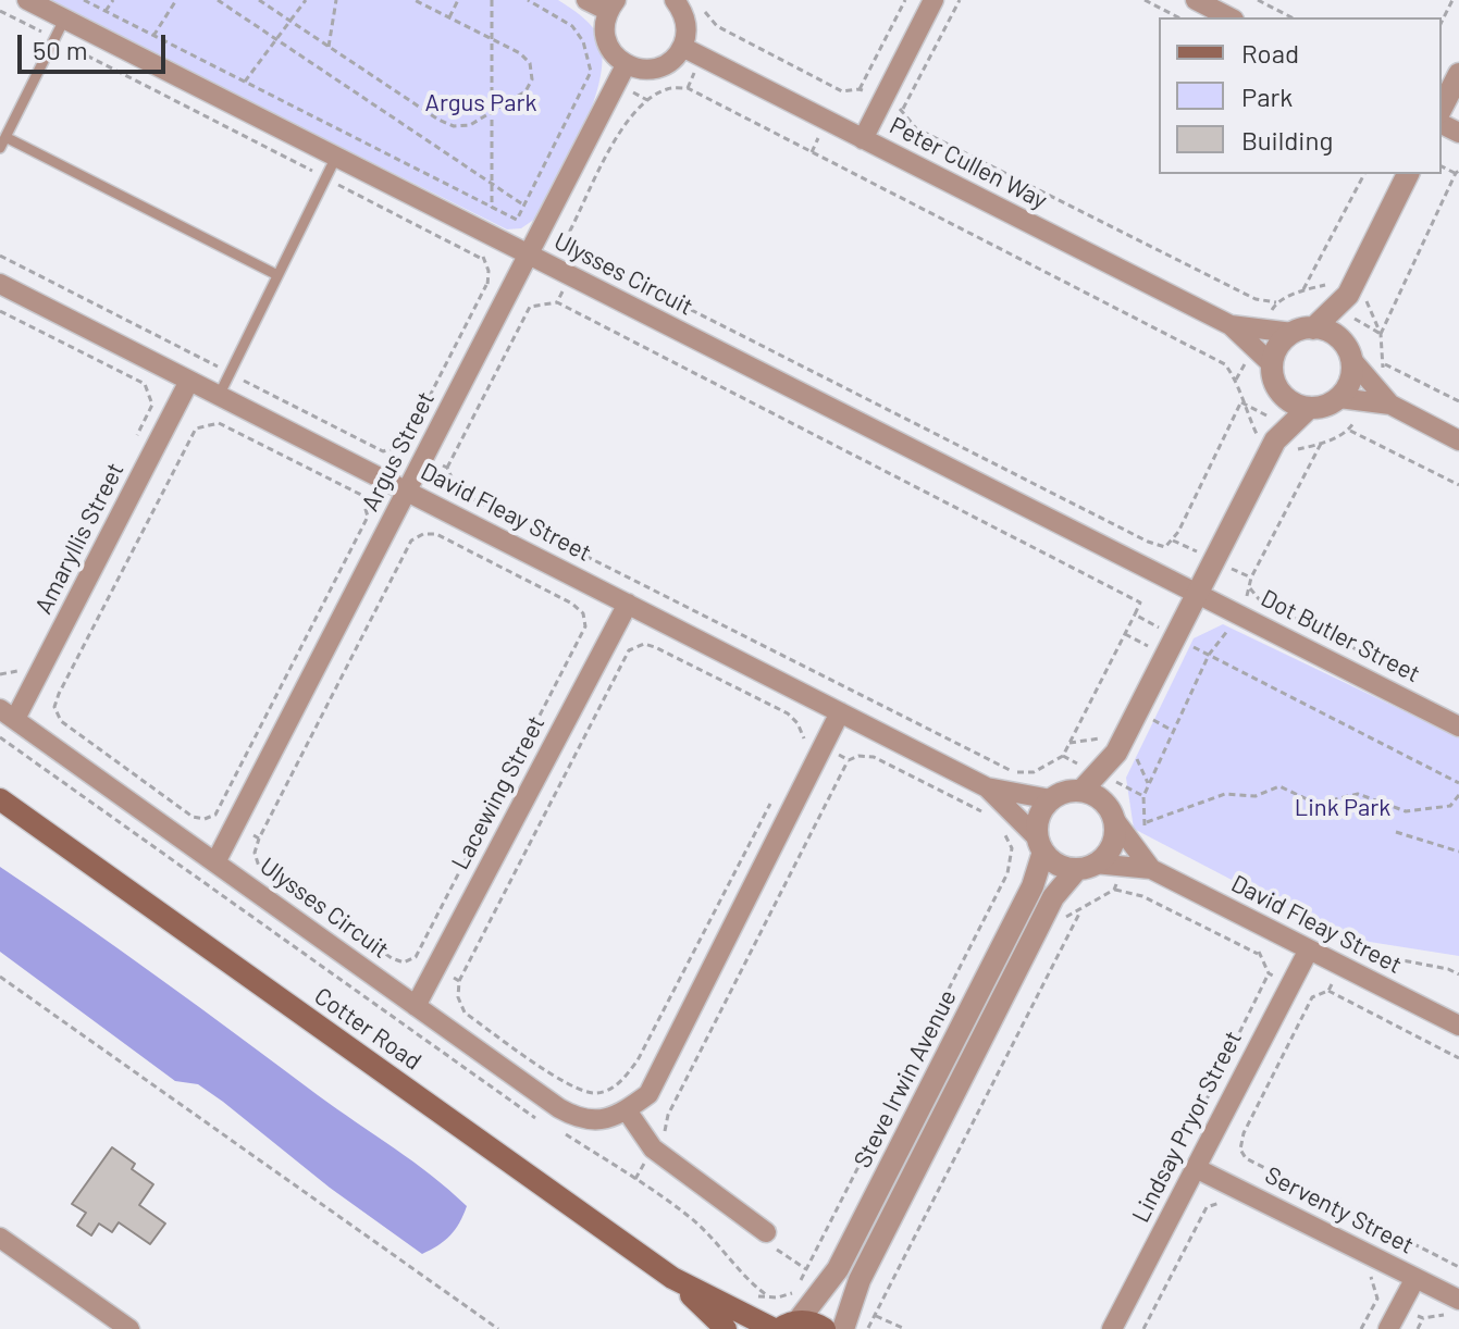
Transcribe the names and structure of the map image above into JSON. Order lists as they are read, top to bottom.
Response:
{
  "streets": {
    "main road": ["Cotter Road"],
    "street": [
      "Peter Cullen Way",
      "Ulysses Circuit",
      "Argus Street",
      "David Fleay Street",
      "Amaryllis Street",
      "Dot Butler Street",
      "Lacewing Street",
      "Steve Irwin Avenue",
      "Lindsay Pryor Street",
      "Serventy Street"
    ]
  },
  "crossings": [
    ["Ulysses Circuit", "Argus Street"],
    ["Ulysses Circuit", "Amaryllis Street"],
    ["Ulysses Circuit", "Dot Butler Street"],
    ["Ulysses Circuit", "Lacewing Street"],
    ["Argus Street", "David Fleay Street"],
    ["David Fleay Street", "Amaryllis Street"],
    ["David Fleay Street", "Lacewing Street"],
    ["David Fleay Street", "Steve Irwin Avenue"],
    ["David Fleay Street", "Lindsay Pryor Street"],
    ["Cotter Road", "Steve Irwin Avenue"],
    ["Lindsay Pryor Street", "Serventy Street"]
  ],
  "parks": ["Argus Park", "Link Park"],
  "legend": ["Road", "Park", "Building"],
  "scale_bar": "50 m"
}
